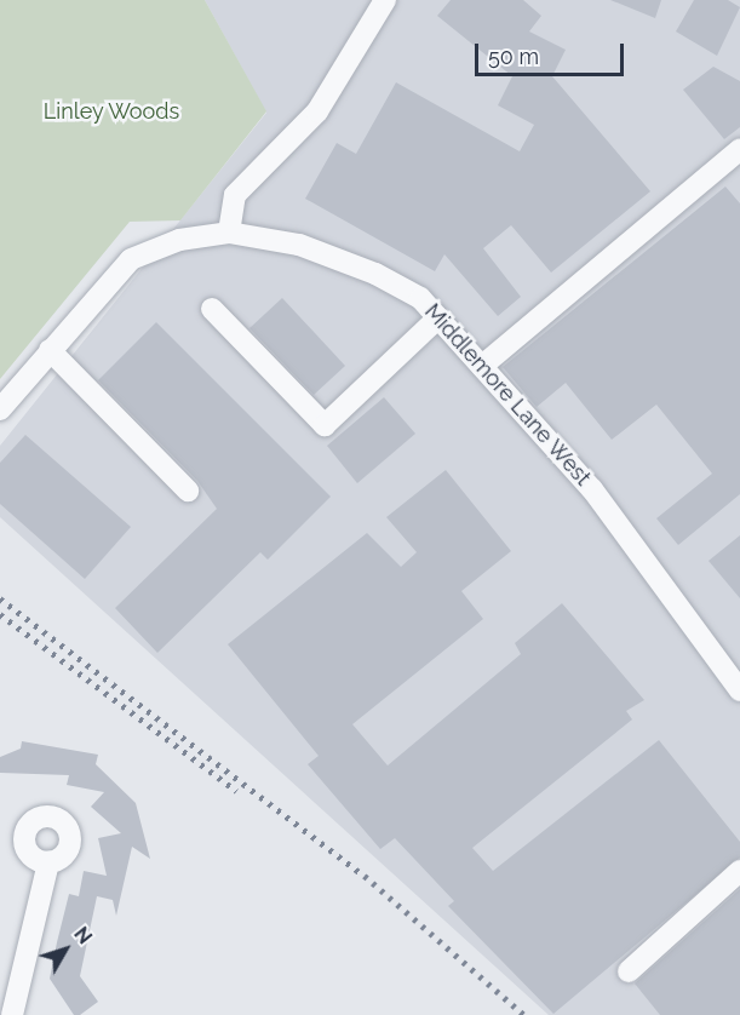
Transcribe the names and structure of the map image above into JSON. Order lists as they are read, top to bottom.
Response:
{
  "streets": {
    "street": ["Middlemore Lane West"]
  },
  "parks": ["Linley Woods"],
  "scale_bar": "50 m",
  "north": "top right"
}
